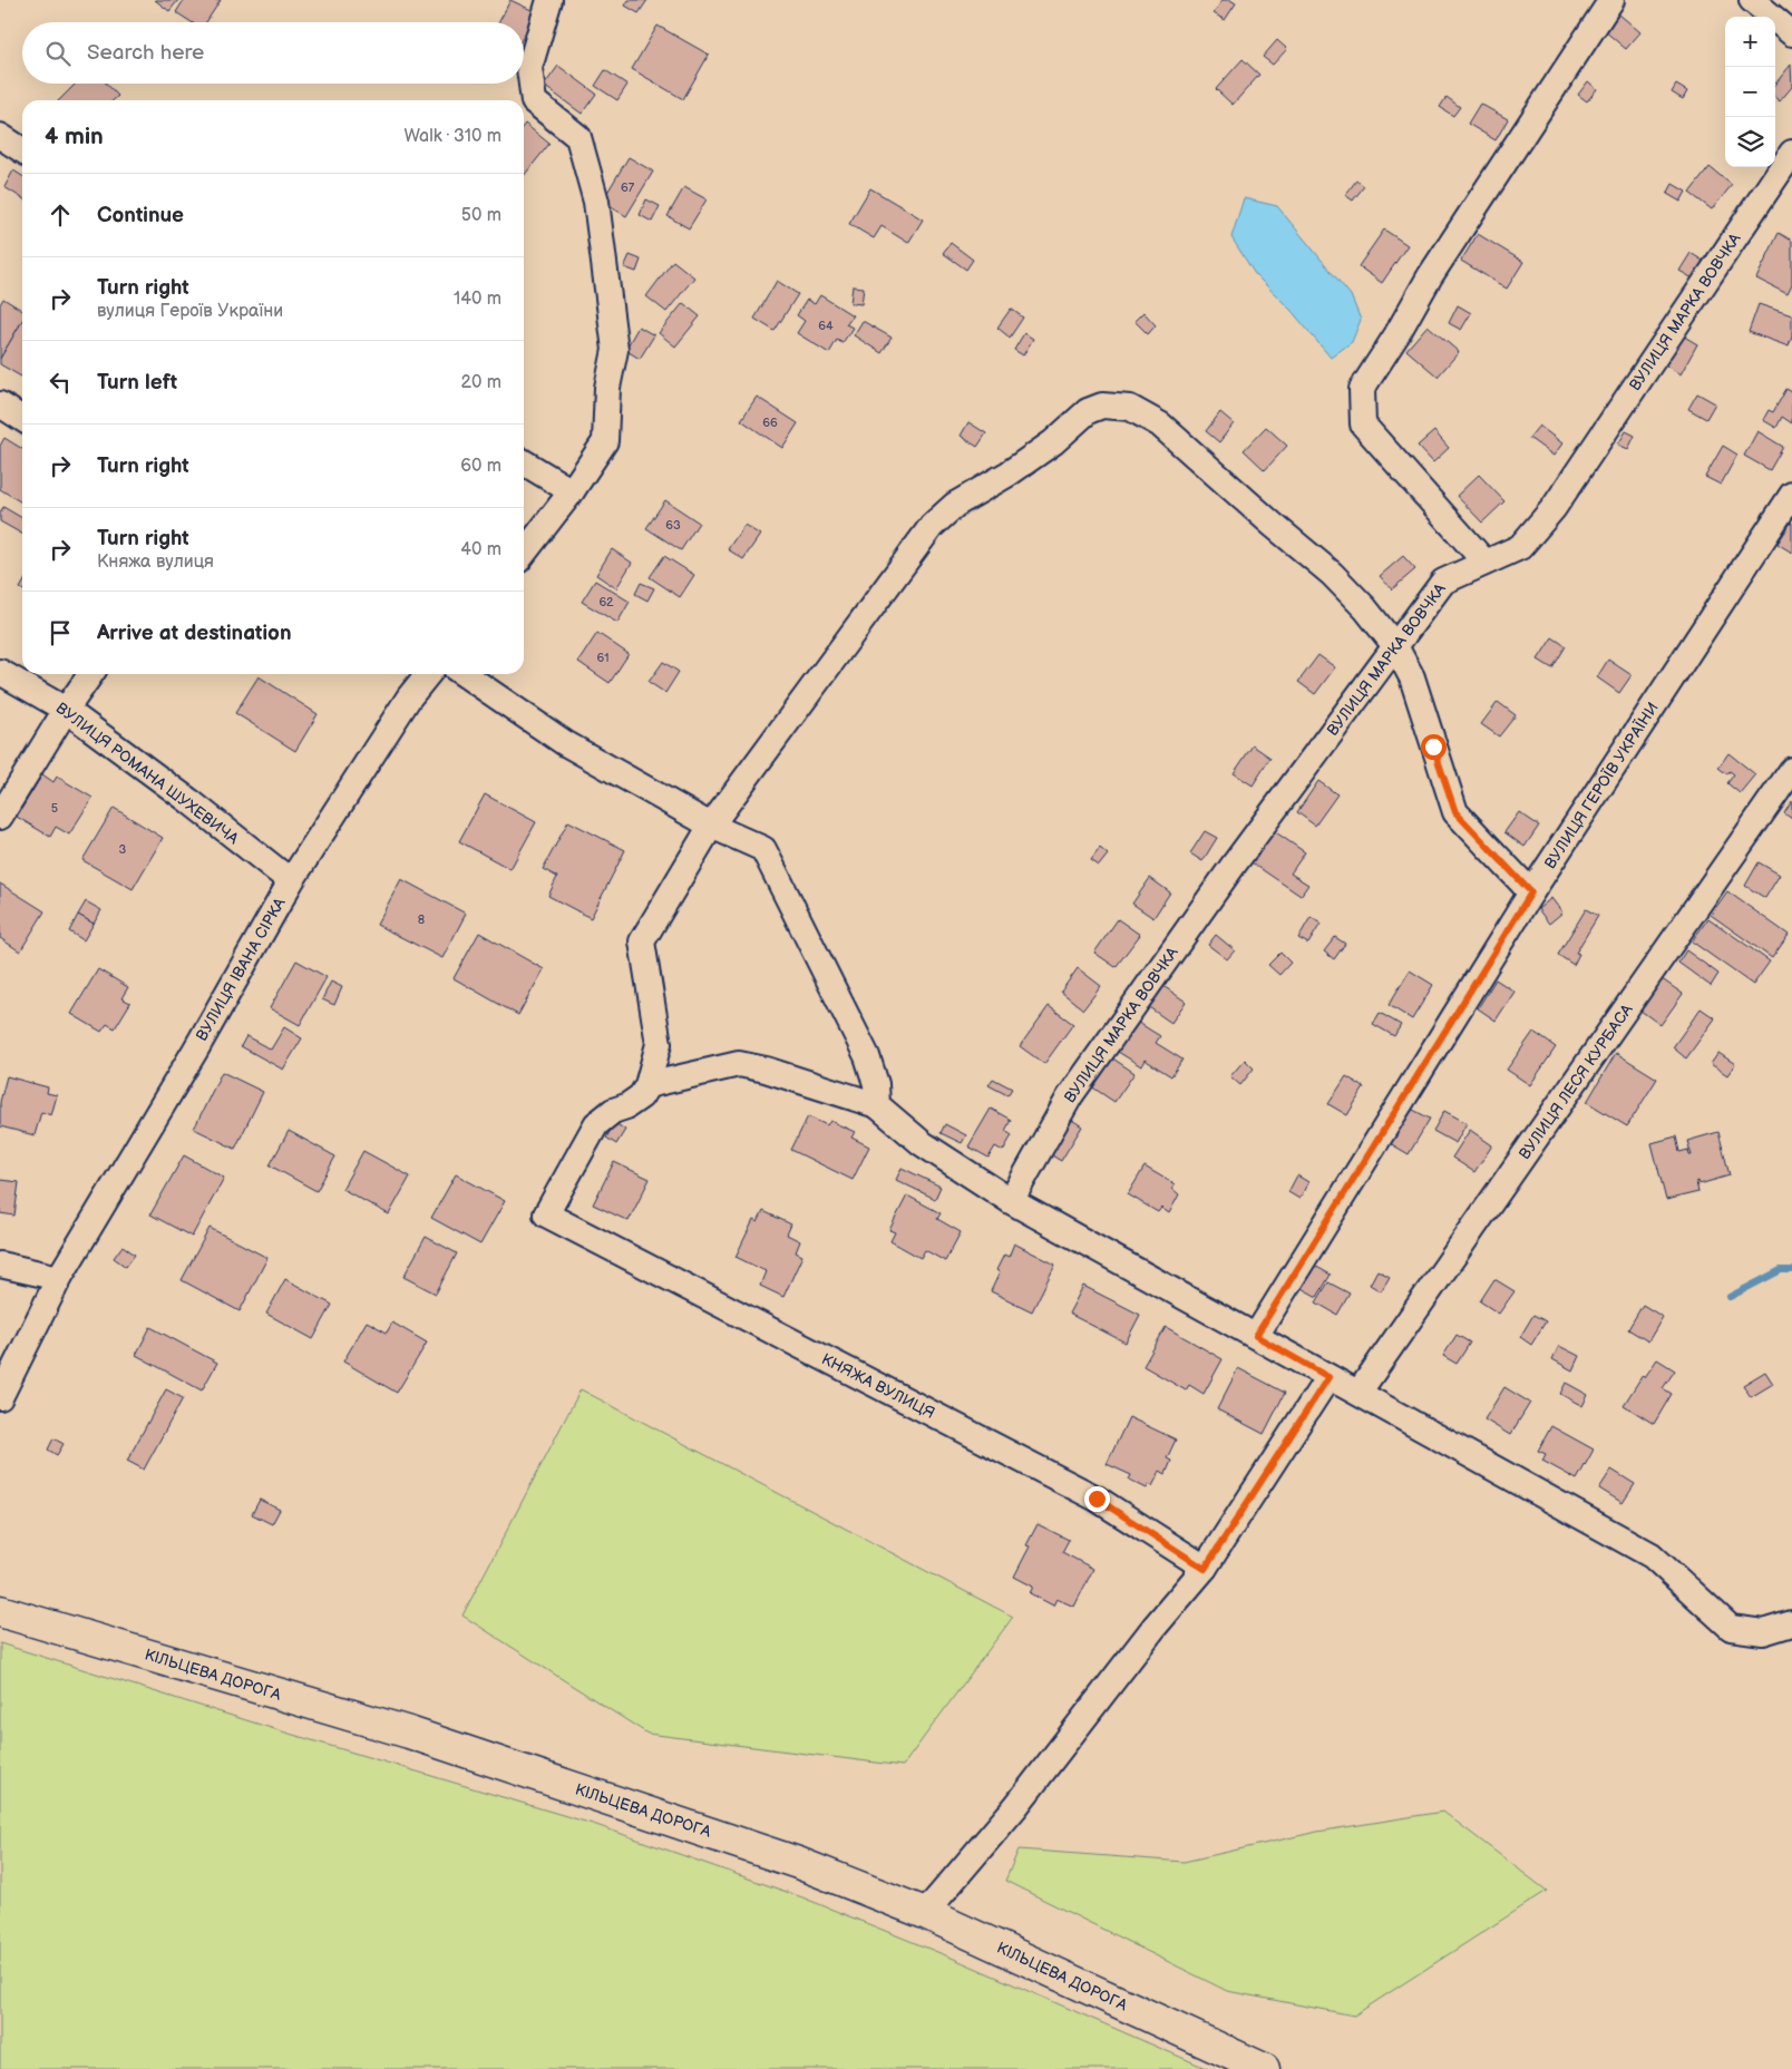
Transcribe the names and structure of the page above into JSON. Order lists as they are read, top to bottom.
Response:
{
  "streets": {
    "highway": ["КІЛЬЦЕВА ДОРОГА"],
    "street": [
      "ВУЛИЦЯ МАРКА ВОВЧКА",
      "ВУЛИЦЯ РОМАНА ШУХЕВИЧА",
      "ВУЛИЦЯ ГЕРОЇВ УКРАЇНИ",
      "ВУЛИЦЯ ІВАНА СІРКА",
      "ВУЛИЦЯ ЛЕСЯ КУРБАСА",
      "КНЯЖА ВУЛИЦЯ"
    ]
  },
  "crossings": [
    ["ВУЛИЦЯ РОМАНА ШУХЕВИЧА", "ВУЛИЦЯ ІВАНА СІРКА"]
  ],
  "house_numbers": [
    "67",
    "64",
    "66",
    "63",
    "62",
    "61",
    "5",
    "3",
    "8"
  ],
  "page": {
    "map_buttons": ["+", "−"],
    "search": "Search here",
    "heading": ["4 min", "Walk · 310 m"],
    "list": [
      ["Continue", "50 m"],
      ["Turn right", "вулиця Героїв України", "140 m"],
      ["Turn left", "20 m"],
      ["Turn right", "60 m"],
      ["Turn right", "Княжа вулиця", "40 m"],
      "Arrive at destination"
    ]
  }
}
